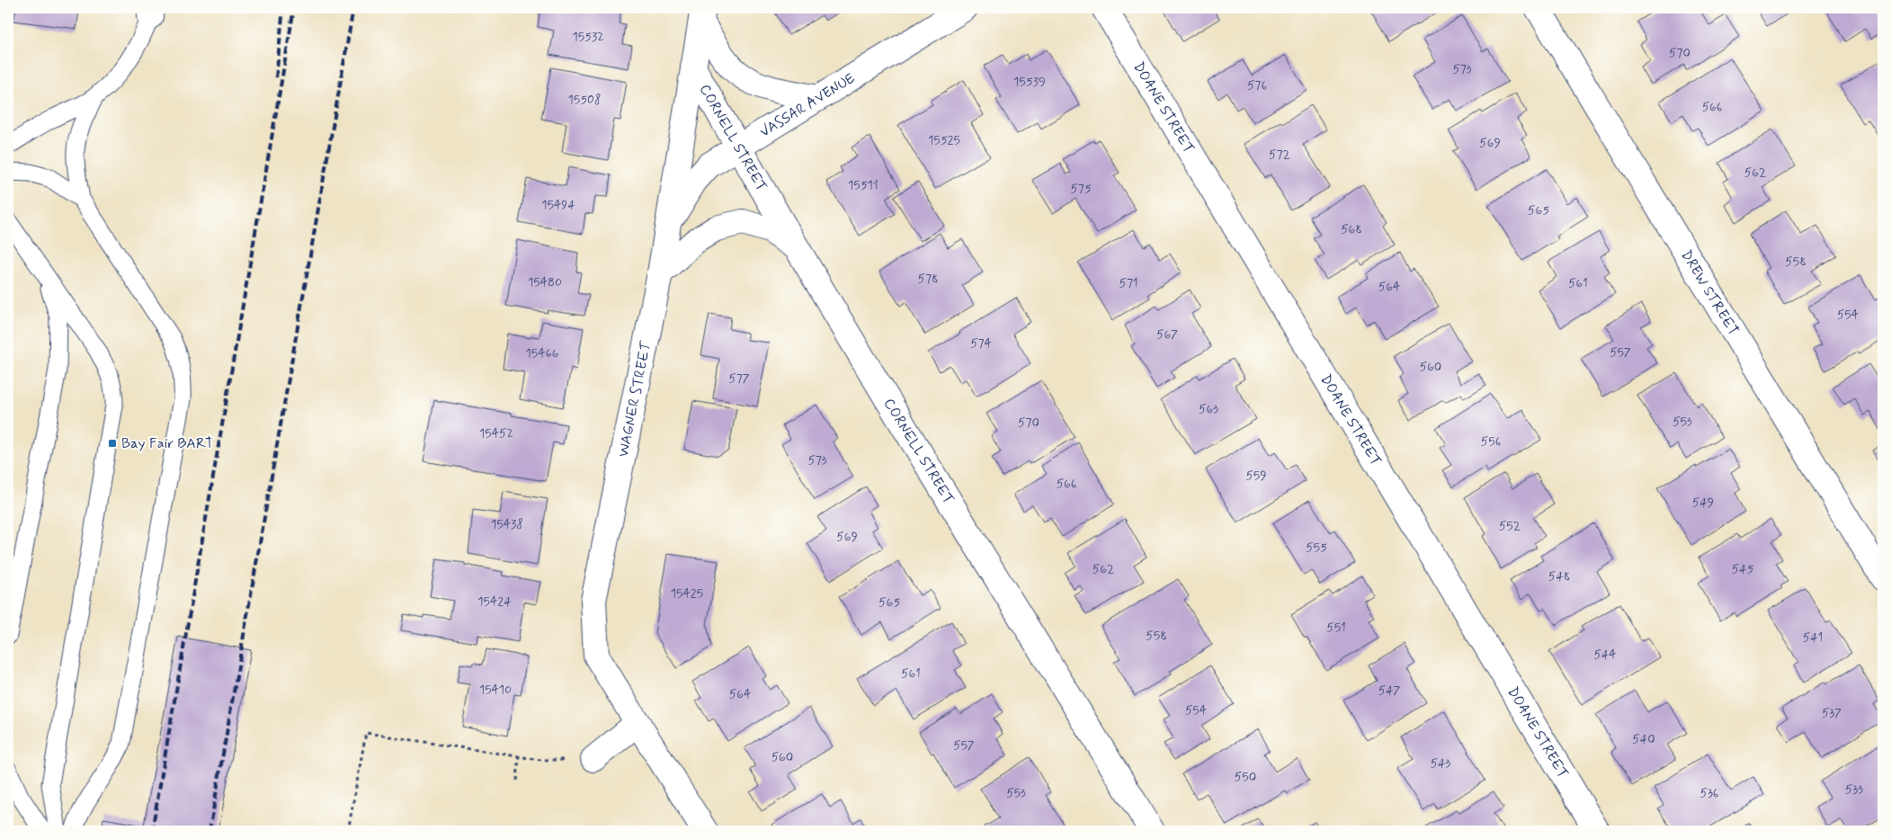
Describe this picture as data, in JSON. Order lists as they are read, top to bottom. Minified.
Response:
{"streets":{"street":["VASSAR AVENUE","DOANE STREET","CORNELL STREET","DREW STREET","WAGNER STREET"]},"crossings":[["VASSAR AVENUE","CORNELL STREET"],["VASSAR AVENUE","WAGNER STREET"],["CORNELL STREET","WAGNER STREET"]],"places":{"transit":["Bay Fair BART"]},"house_numbers":["15532","570","573","15539","576","15508","566","15525","569","572","562","15511","575","15494","565","568","558","578","15480","571","561","564","554","567","574","557","15466","560","577","563","553","570","15452","556","573","559","566","549","15438","552","569","555","562","545","548","15425","15424","565","551","558","541","544","561","15410","547","564","554","537","540","557","560","543","550","533","553","536"]}
